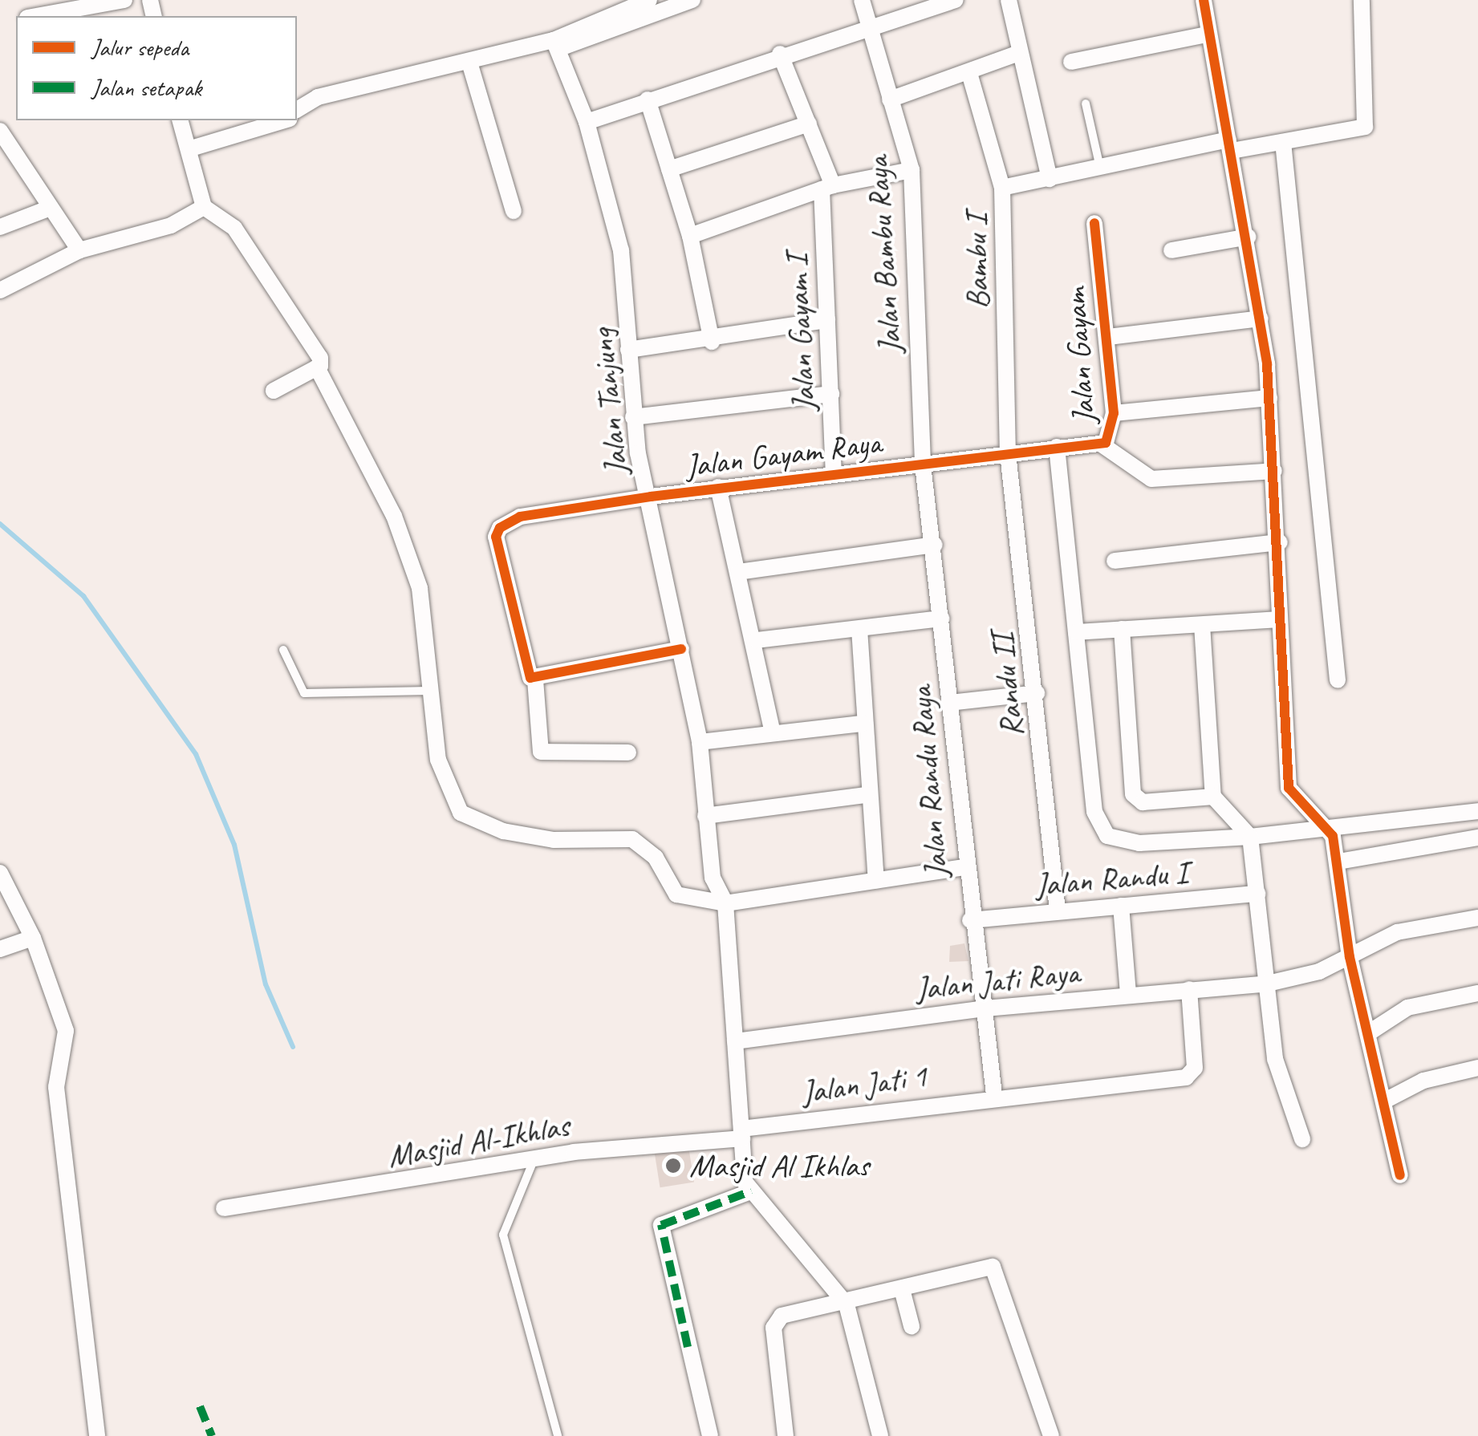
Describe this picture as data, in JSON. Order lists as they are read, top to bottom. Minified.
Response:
{"streets":{"street":["Jalan Bambu Raya","Bambu I","Jalan Gayam I","Jalan Gayam","Jalan Tanjung","Jalan Gayam Raya","Randu II","Jalan Randu Raya","Jalan Randu I","Jalan Jati Raya","Jalan Jati 1","Masjid Al-Ikhlas"]},"crossings":[["Jalan Bambu Raya","Jalan Gayam"],["Jalan Bambu Raya","Jalan Gayam Raya"],["Jalan Bambu Raya","Jalan Randu Raya"],["Bambu I","Jalan Gayam"],["Bambu I","Randu II"],["Jalan Gayam I","Jalan Gayam Raya"],["Jalan Gayam","Jalan Gayam Raya"],["Jalan Gayam","Randu II"],["Jalan Gayam","Jalan Randu Raya"],["Jalan Tanjung","Jalan Gayam Raya"],["Jalan Tanjung","Jalan Jati Raya"],["Jalan Tanjung","Jalan Jati 1"],["Jalan Tanjung","Masjid Al-Ikhlas"],["Jalan Gayam Raya","Jalan Randu Raya"],["Randu II","Jalan Randu I"],["Jalan Randu Raya","Jalan Randu I"],["Jalan Randu Raya","Jalan Jati Raya"],["Jalan Randu Raya","Jalan Jati 1"],["Jalan Jati Raya","Jalan Jati 1"],["Jalan Jati 1","Masjid Al-Ikhlas"]],"places":["Masjid Al Ikhlas"],"legend":["Jalur sepeda","Jalan setapak"]}
